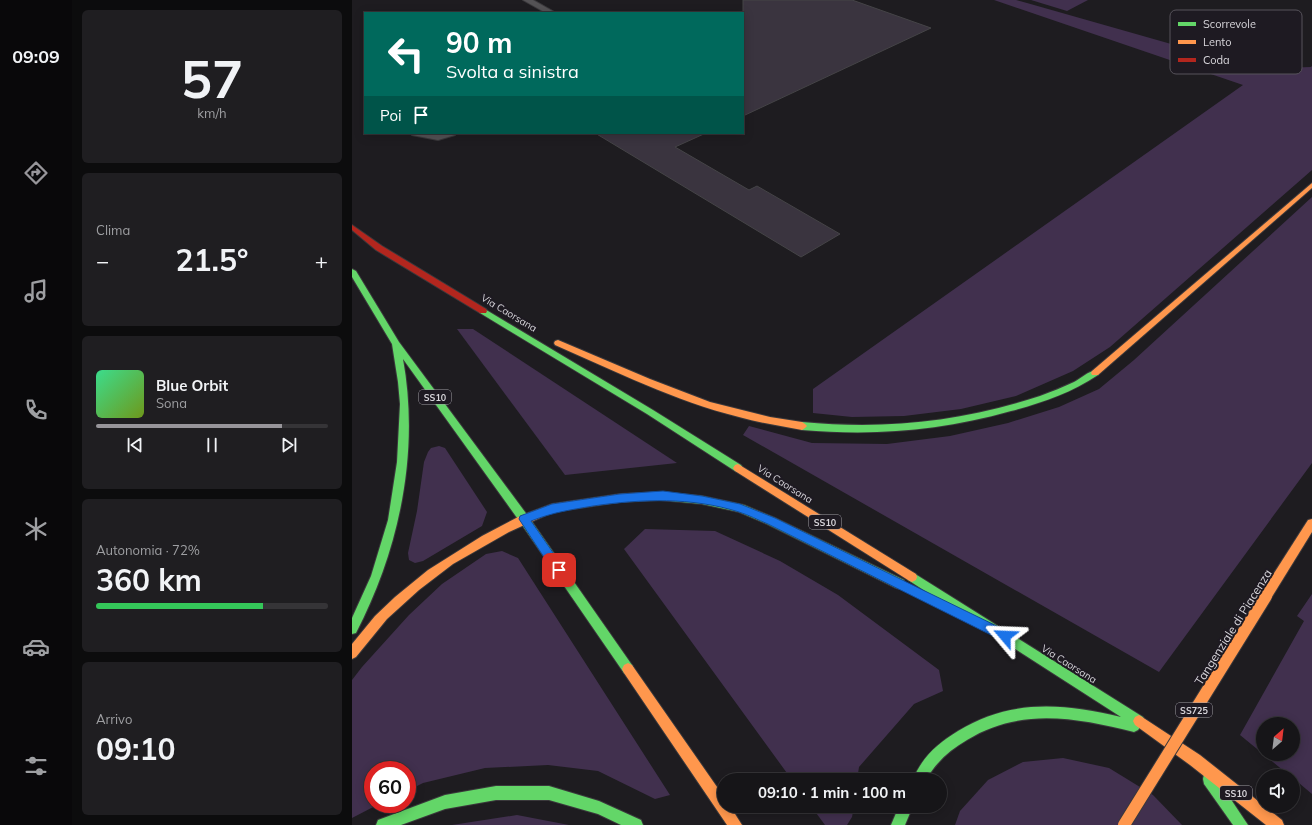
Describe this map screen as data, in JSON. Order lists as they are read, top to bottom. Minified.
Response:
{"streets":{"main road":["Via Caorsana","SS10","Tangenziale di Piacenza","SS725"]},"legend":["Scorrevole","Lento","Coda"],"north":"top right","page":{"tabs":"09:09","tile":[["57","km/h"],"Clima",["Autonomia · 72%","360 km"],["Arrivo","09:10"]],"turn":["90 m","Svolta a sinistra"],"then":"Poi","heat":["−","21.5°","+"],"song":["Blue Orbit","Sona"],"limit":"60","trip":"09:10 · 1 min · 100 m"}}
